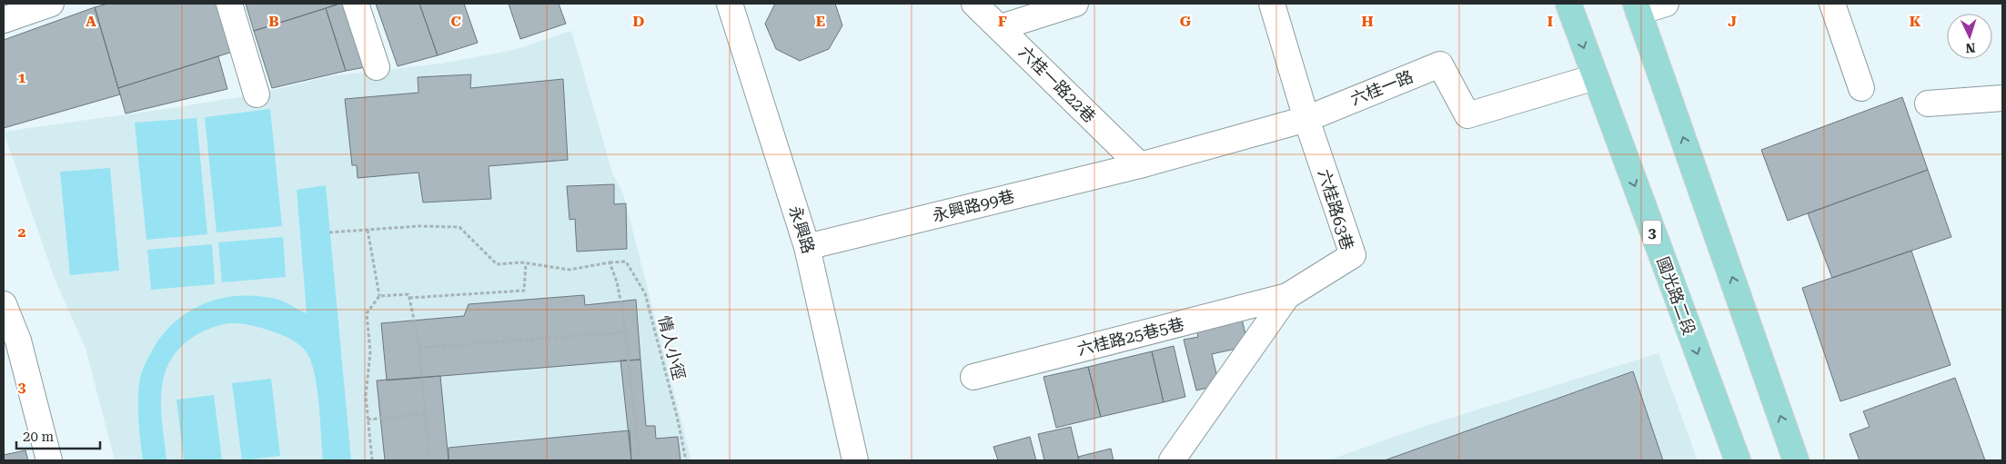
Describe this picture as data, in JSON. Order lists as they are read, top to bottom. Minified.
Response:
{"streets":{"main road":["3","國光路二段"],"street":["六桂一路22巷","六桂一路","永興路99巷","六桂路63巷","永興路","六桂路25巷5巷"],"path":["情人小徑"]},"crossings":[["六桂一路22巷","六桂一路"],["六桂一路22巷","永興路99巷"],["六桂一路","永興路99巷"],["六桂一路","六桂路63巷"],["六桂一路","國光路二段"],["永興路99巷","永興路"],["六桂路63巷","六桂路25巷5巷"]],"scale_bar":"20 m","north":"bottom","grid":{"columns":["A","B","C","D","E","F","G","H","I","J","K"],"rows":["1","2","3"]}}
